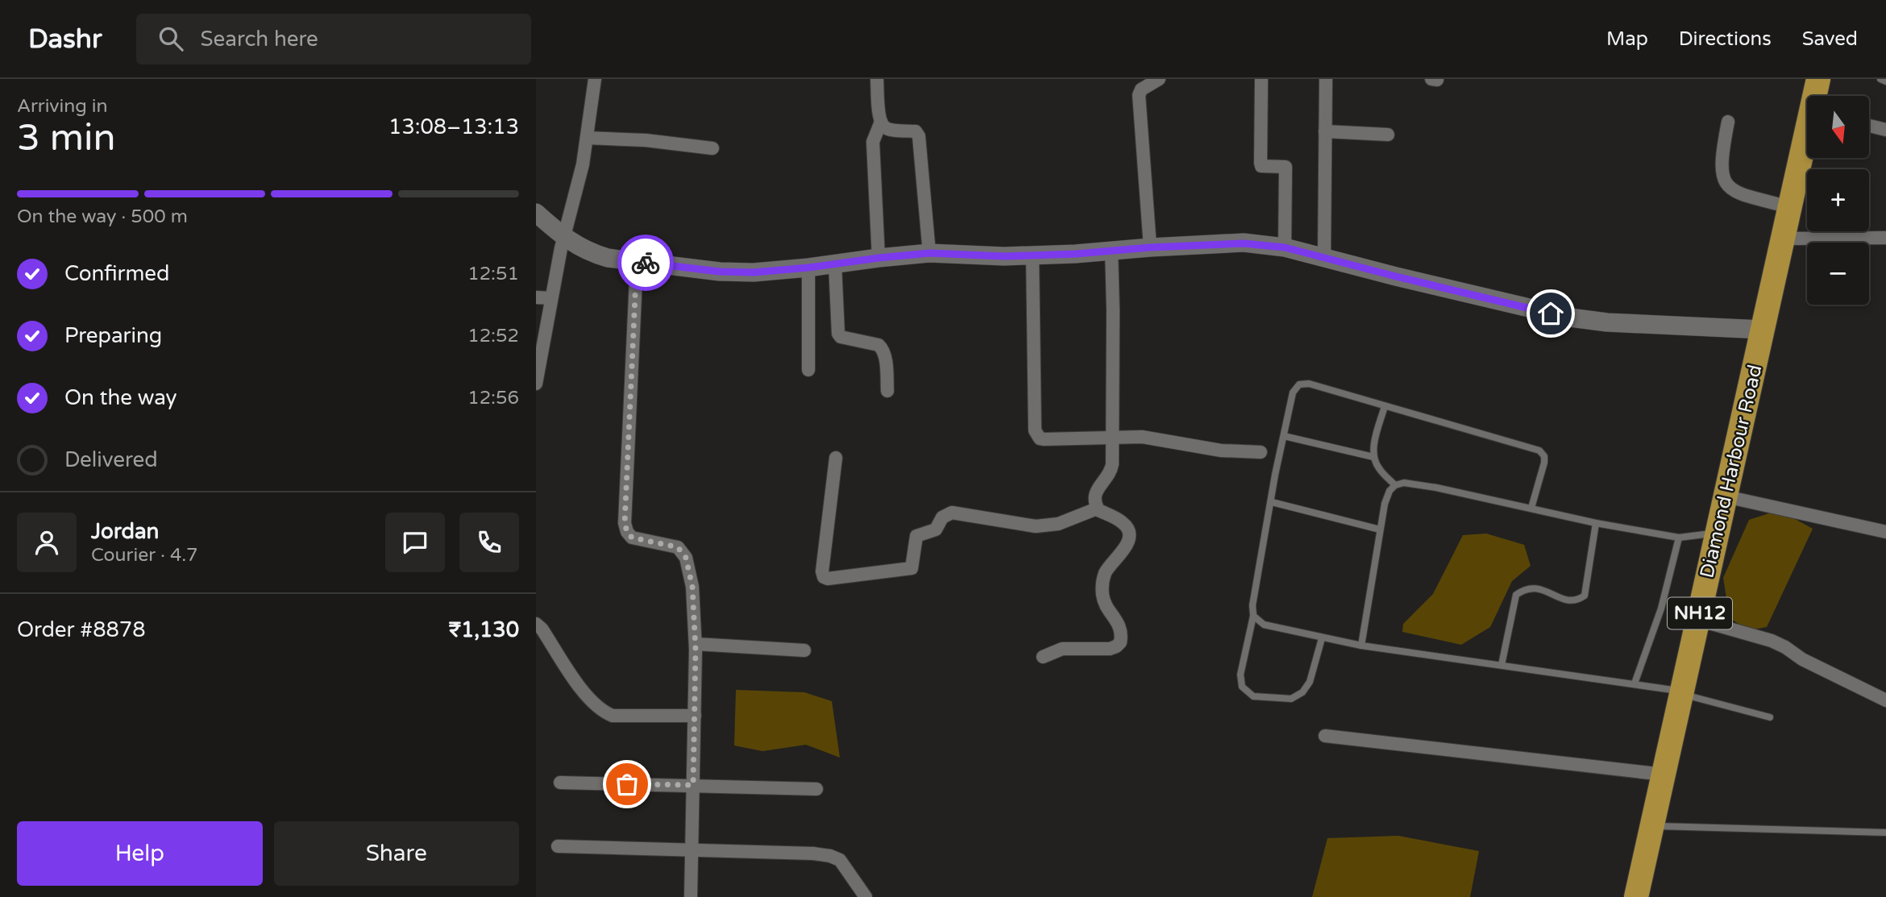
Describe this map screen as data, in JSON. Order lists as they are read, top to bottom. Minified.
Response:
{"streets":{"highway":["Diamond Harbour Road","NH12"]},"north":"bottom","page":{"header":"Dashr","search":"Search here","nav":["Map","Directions","Saved"],"heading":["3 min","Arriving in","13:08–13:13"],"panel":["Jordan","Courier · 4.7","Order #8878","₹1,130"],"map_buttons":["+","−"],"bar":"On the way · 500 m","list":[["Confirmed","12:51"],["Preparing","12:52"],["On the way","12:56"],"Delivered"],"buttons":["Help","Share"]}}
